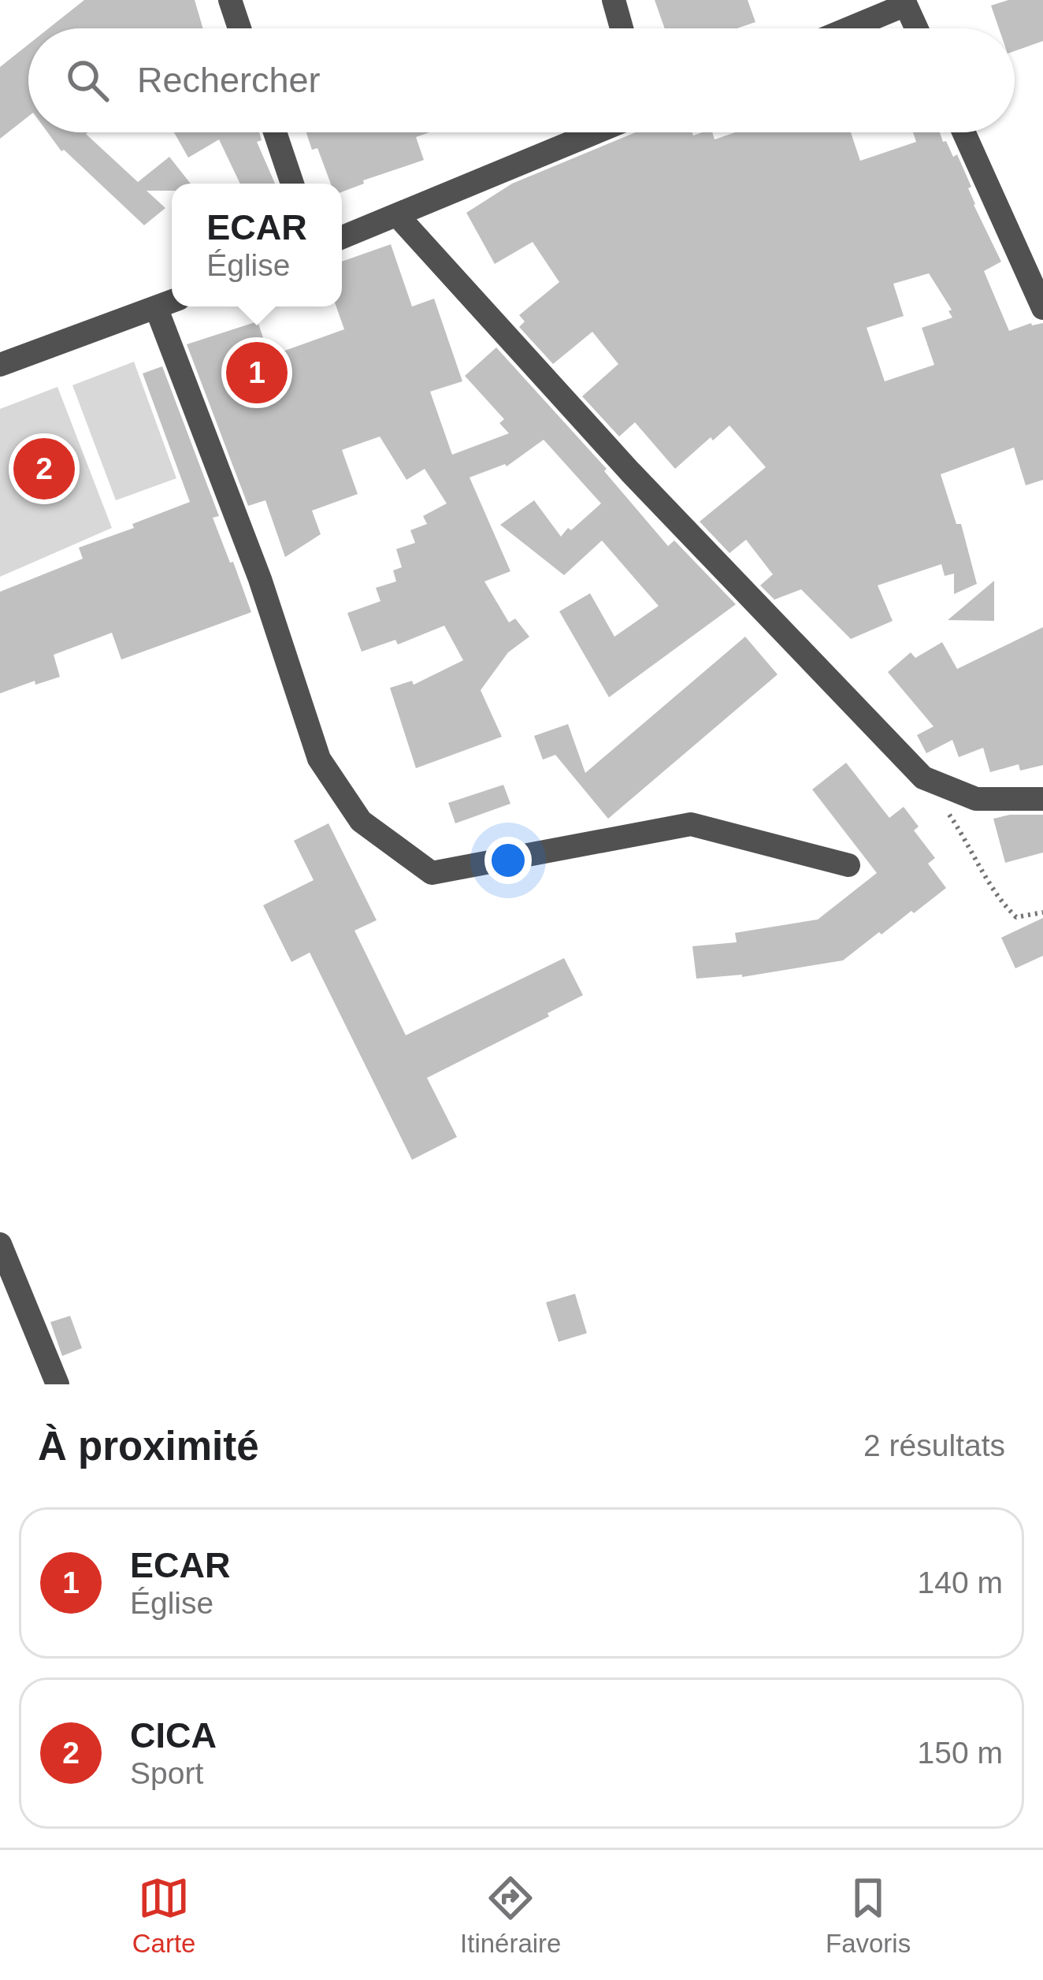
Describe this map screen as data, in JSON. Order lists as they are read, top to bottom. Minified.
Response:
{"page":{"search":"Rechercher","popup":["ECAR","Église"],"pins":["1","2"],"heading":["À proximité","2 résultats"],"list":[{"mark":"1","name":"ECAR","note":"Église","value":"140 m"},{"mark":"2","name":"CICA","note":"Sport","value":"150 m"}],"nav":["Carte","Itinéraire","Favoris"]}}
